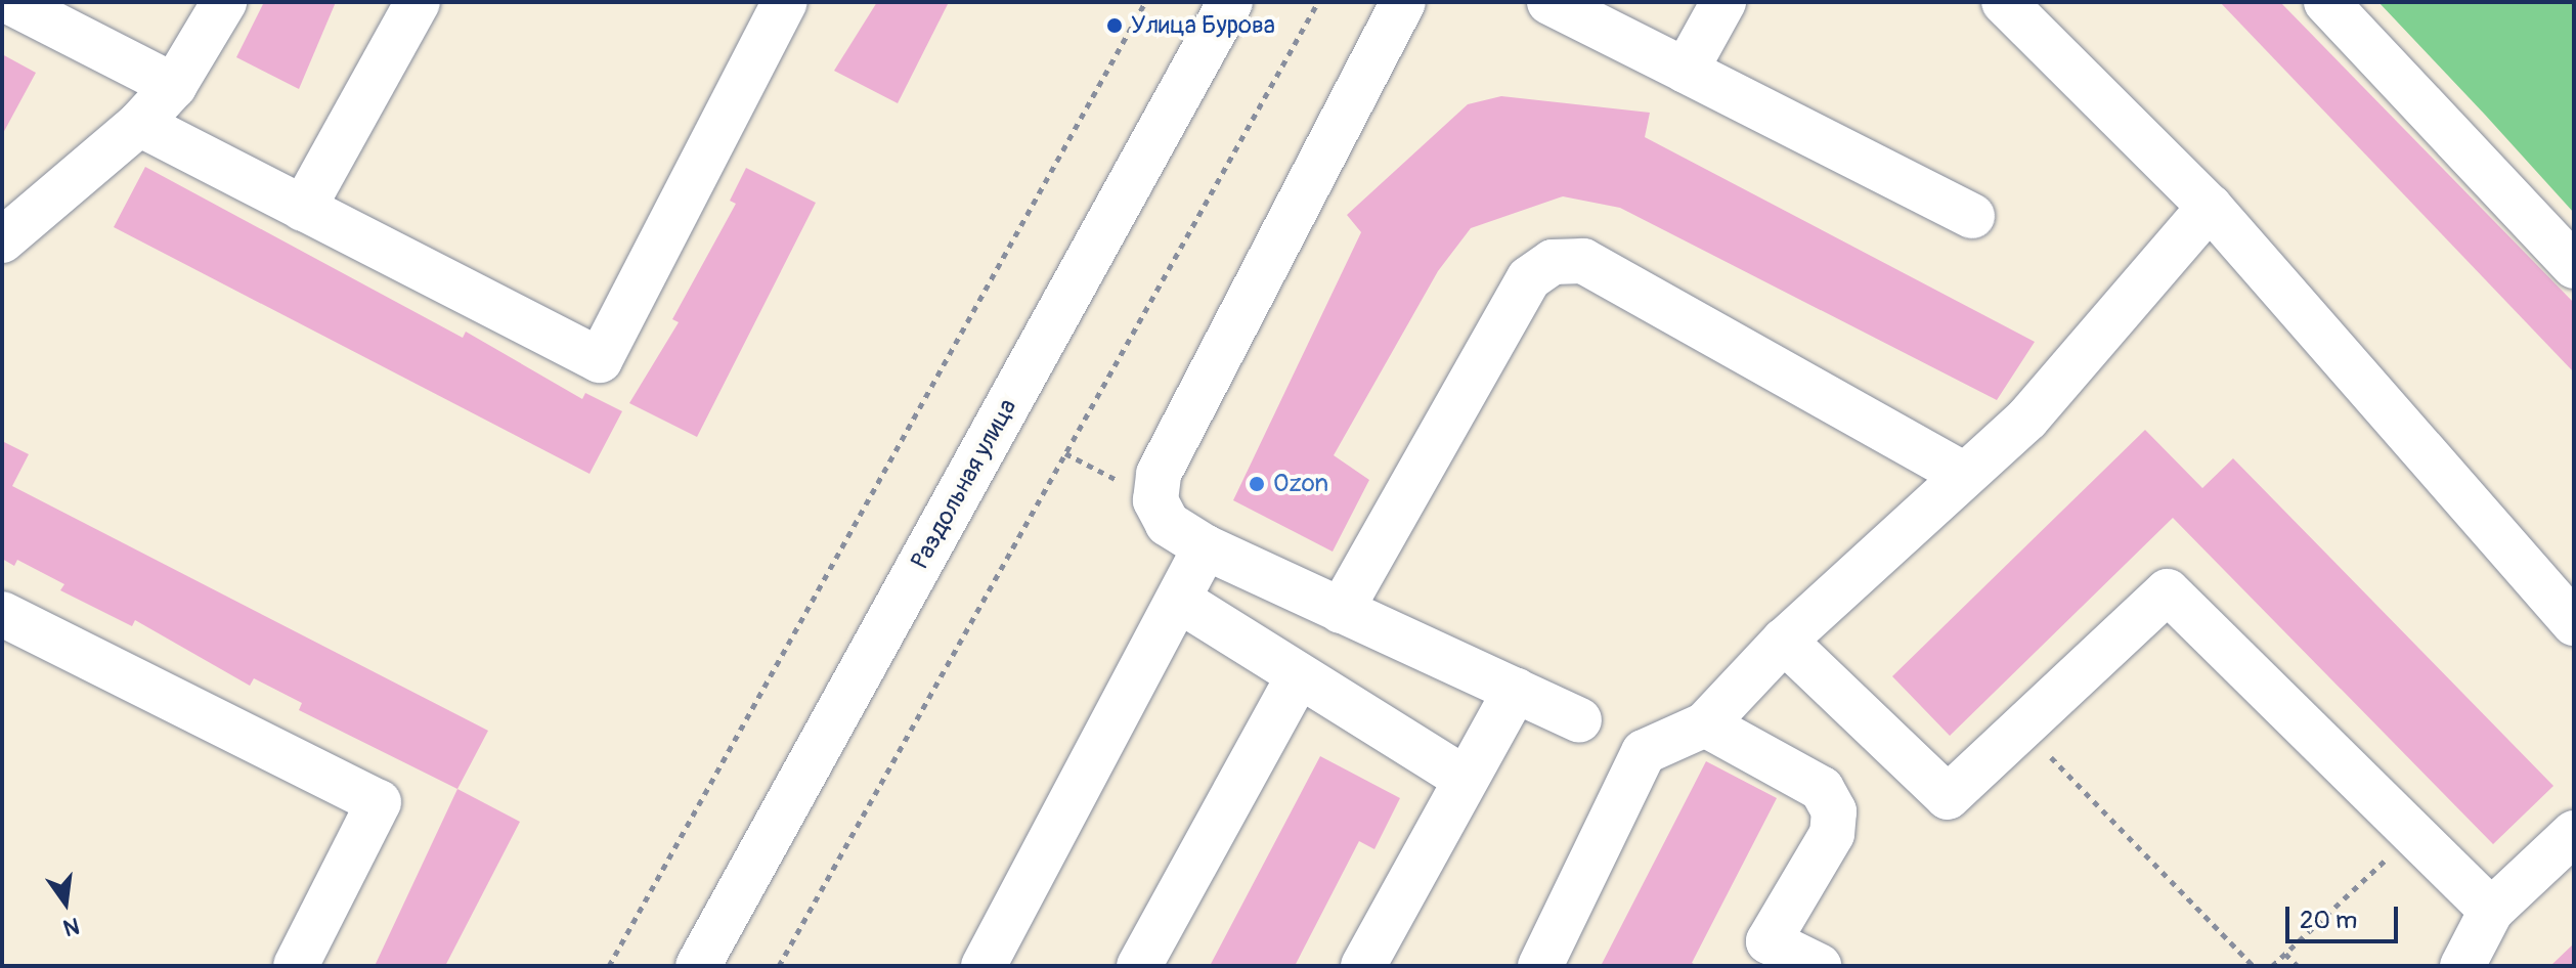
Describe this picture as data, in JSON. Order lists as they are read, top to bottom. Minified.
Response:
{"streets":{"main road":["Раздольная улица"]},"places":["Улица Бурова","Ozon"],"scale_bar":"20 m","north":"bottom"}
